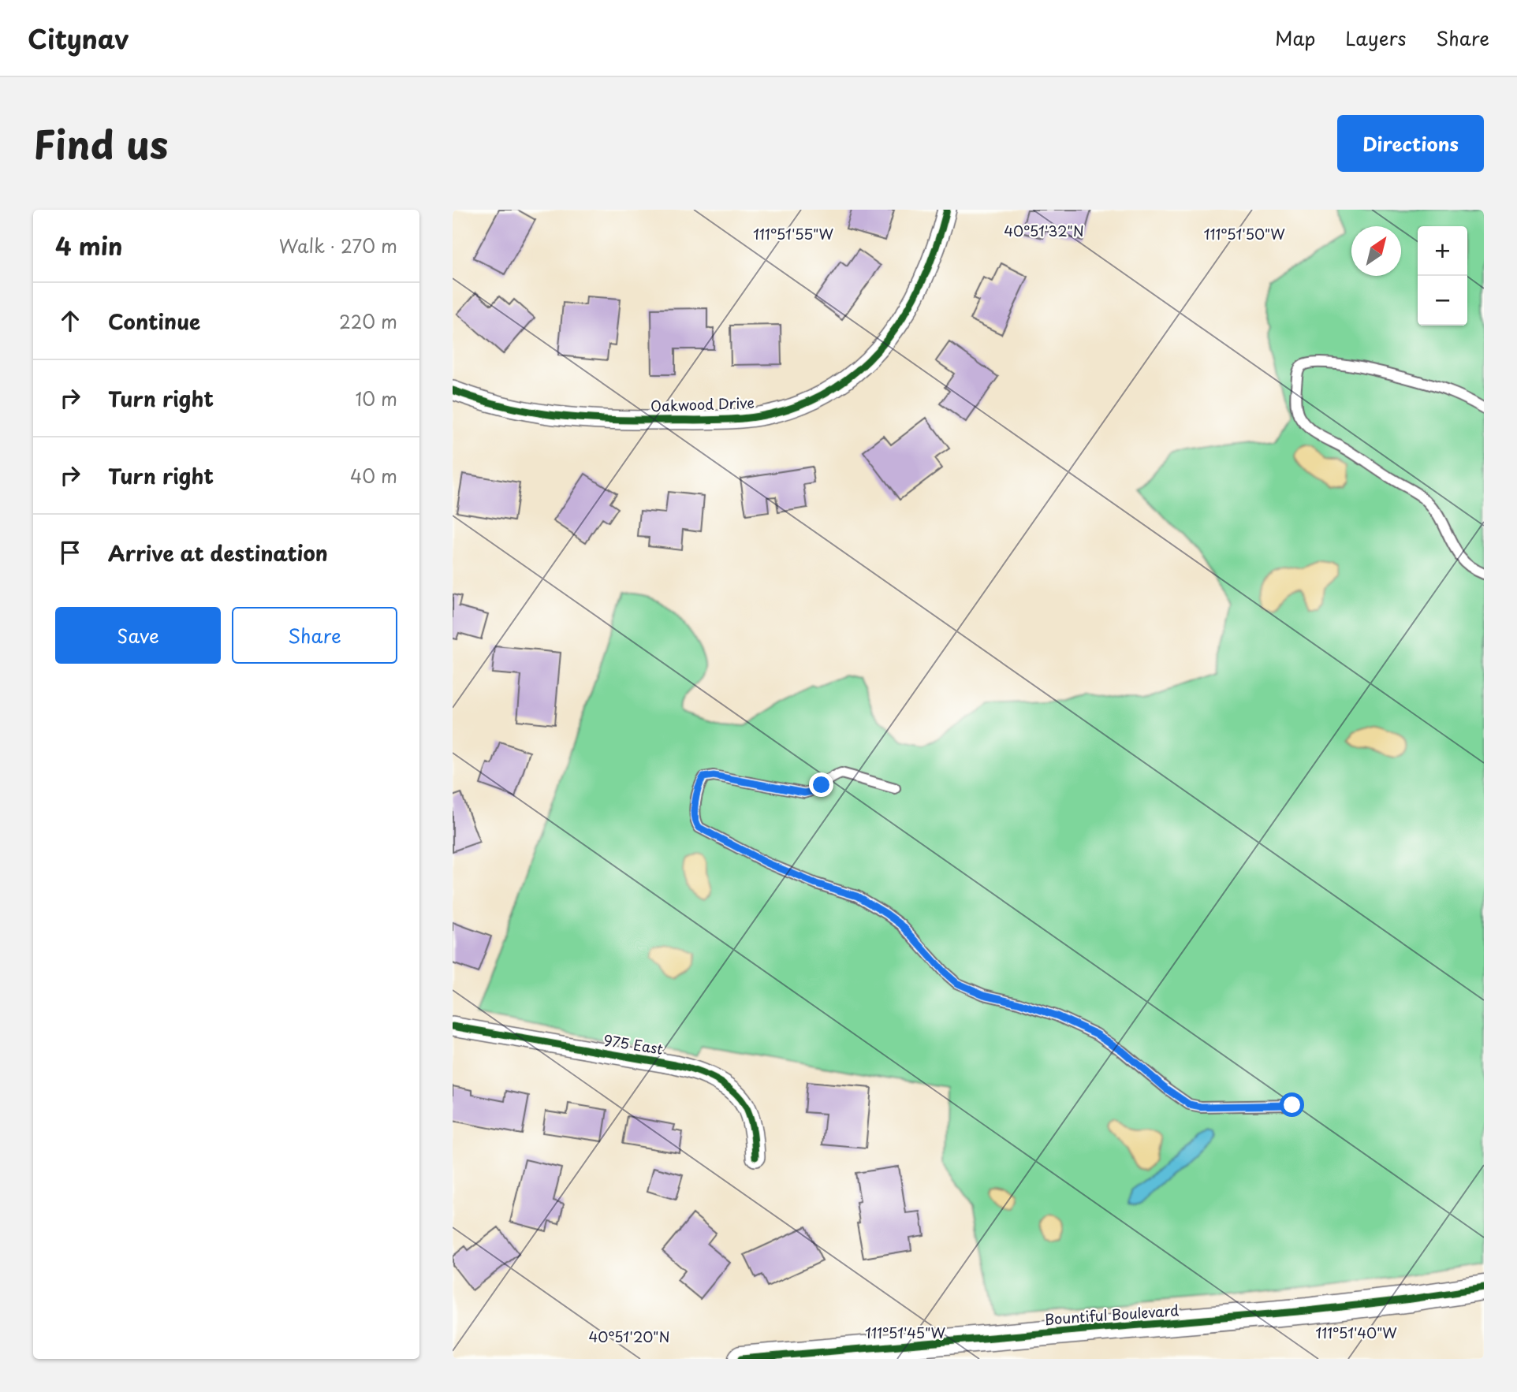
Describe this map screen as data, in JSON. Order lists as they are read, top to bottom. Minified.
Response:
{"streets":{"main road":["Bountiful Boulevard"],"street":["Oakwood Drive","975 East"]},"north":"top right","page":{"header":"Citynav","nav":["Map","Layers","Share"],"title":"Find us","buttons":["Directions",["Save","Share"]],"heading":["4 min","Walk · 270 m"],"map_buttons":["+","−"],"list":[["Continue","220 m"],["Turn right","10 m"],["Turn right","40 m"],"Arrive at destination"]},"coordinates":["40°51'32\"N","111°51'55\"W","111°51'50\"W","111°51'45\"W","111°51'40\"W","40°51'20\"N"]}
